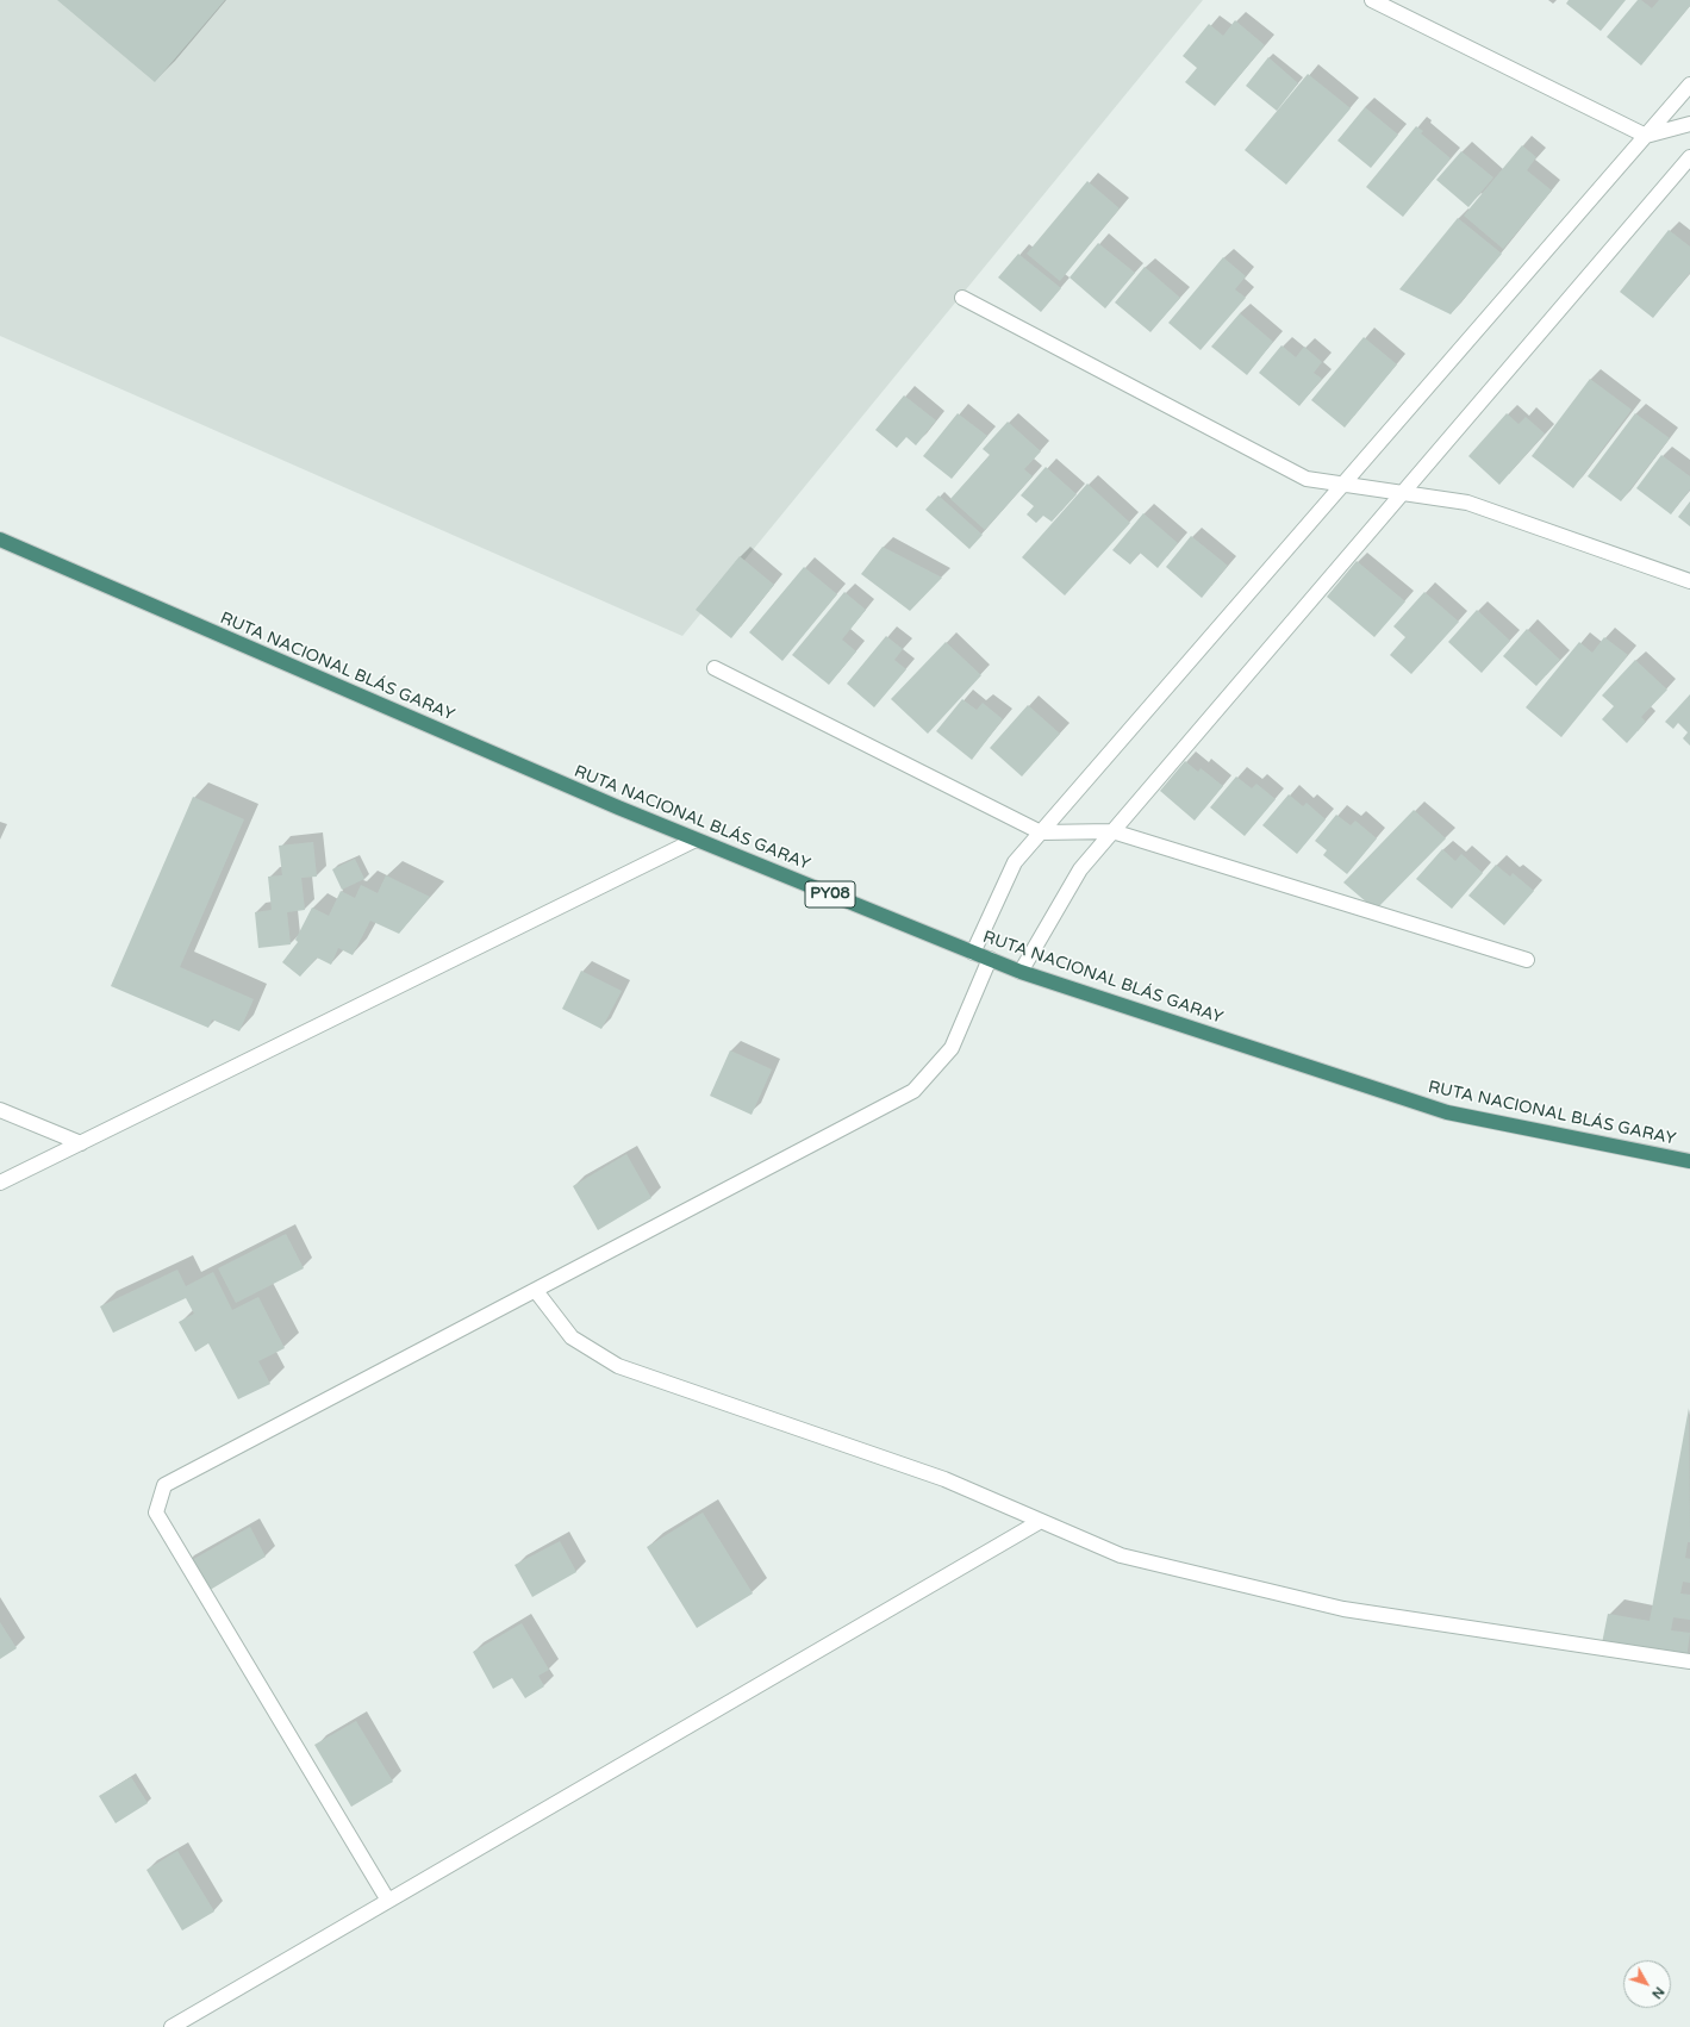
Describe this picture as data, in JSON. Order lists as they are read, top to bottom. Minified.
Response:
{"streets":{"highway":["RUTA NACIONAL BLÁS GARAY","PY08"]},"north":"bottom right"}
